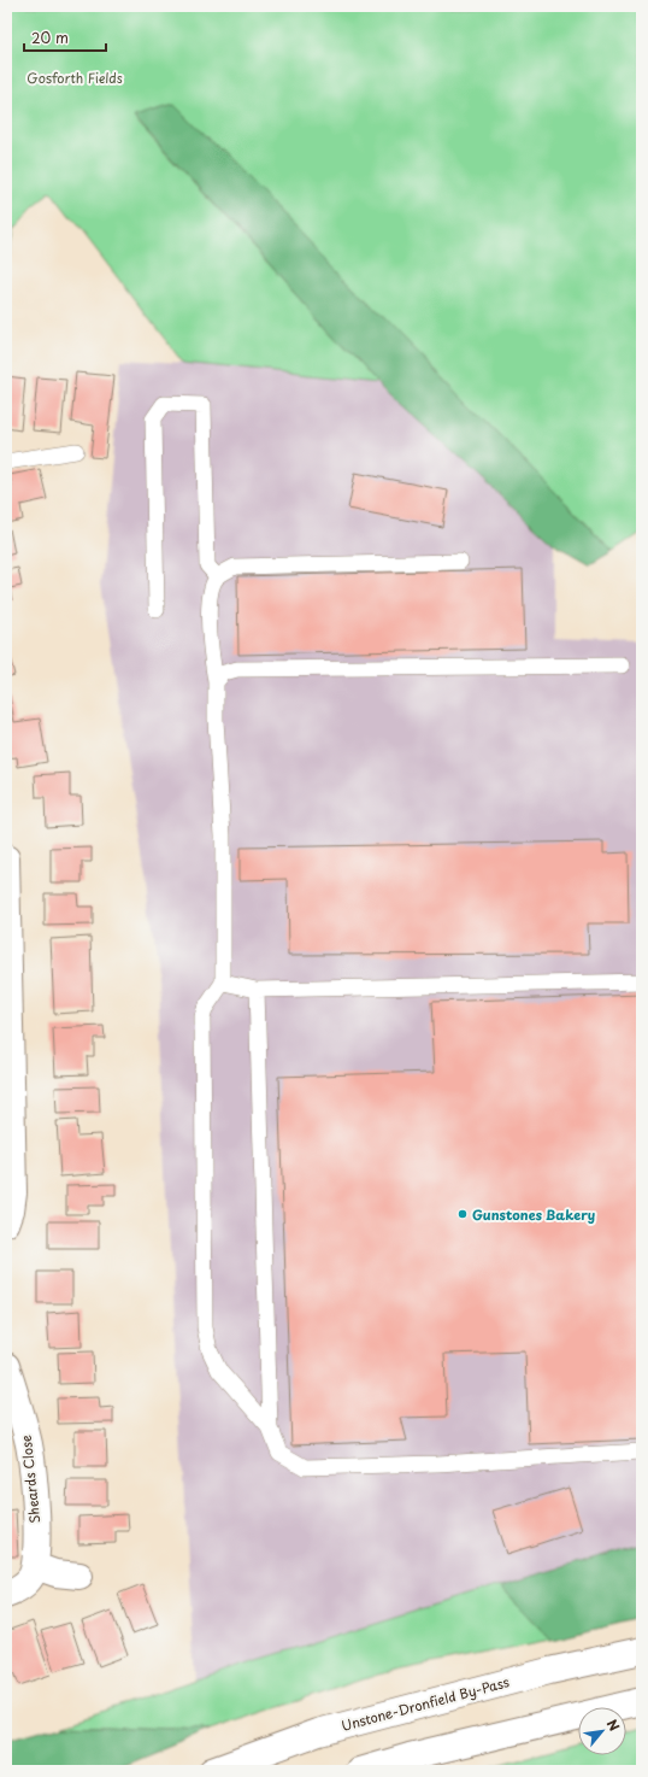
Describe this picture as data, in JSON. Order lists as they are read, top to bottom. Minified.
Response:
{"streets":{"main road":["Sheards Close","Unstone-Dronfield By-Pass"]},"parks":["Gosforth Fields"],"places":["Gunstones Bakery"],"scale_bar":"20 m","north":"top right"}
